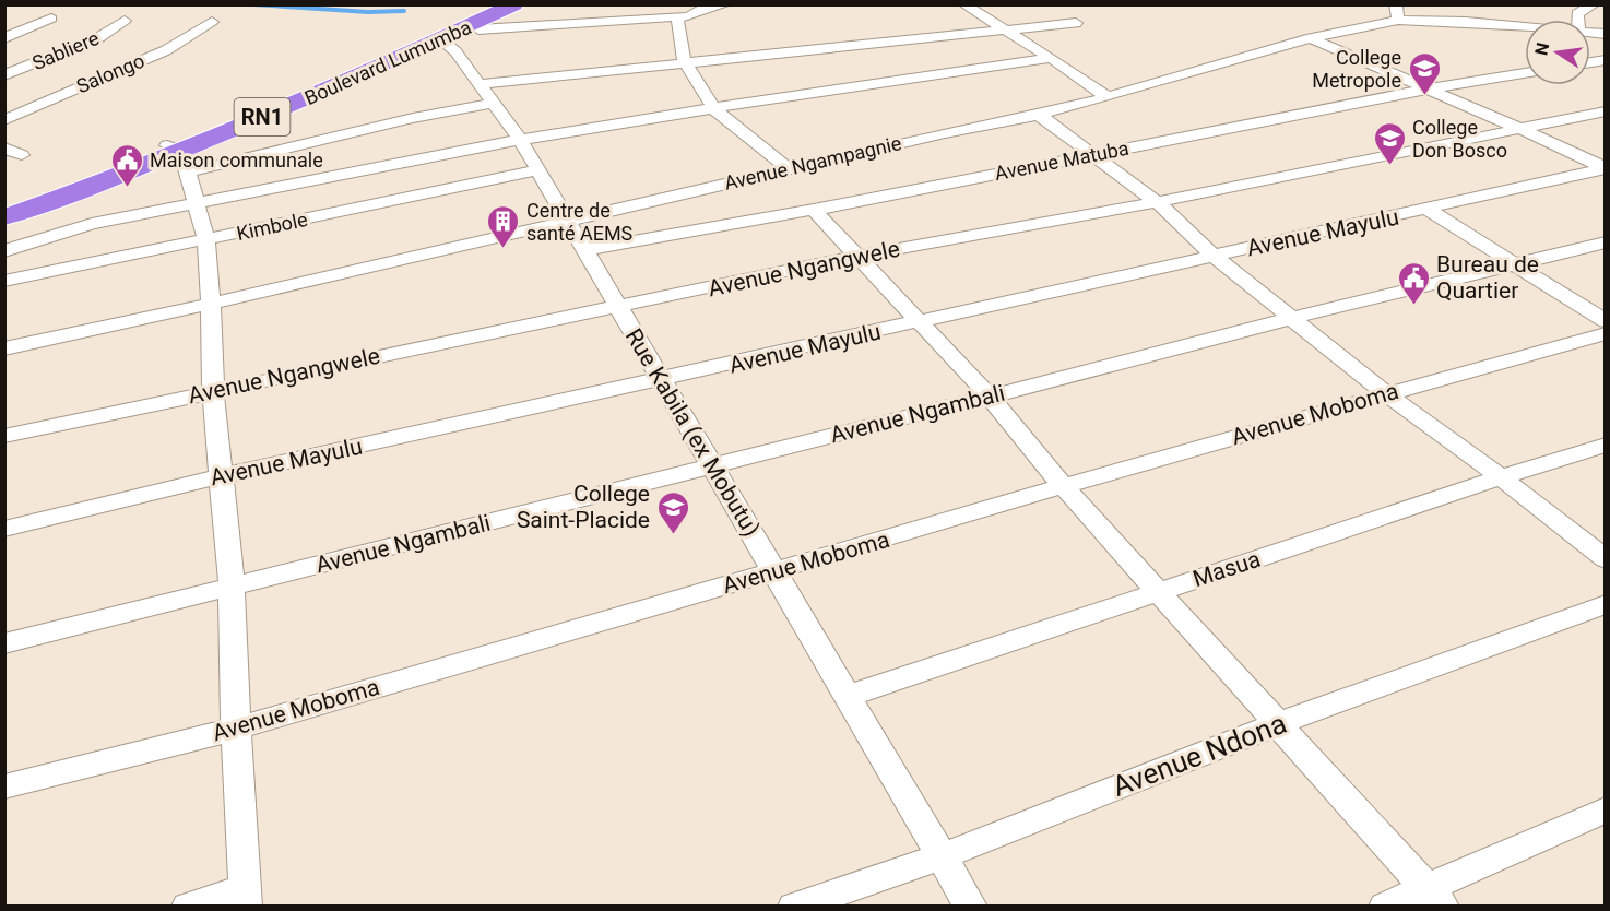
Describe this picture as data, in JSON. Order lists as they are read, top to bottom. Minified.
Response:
{"streets":{"highway":["Boulevard Lumumba","RN1"],"street":["Sabliere","Salongo","Avenue Matuba","Avenue Ngampagnie","Kimbole","Avenue Mayulu","Avenue Ngangwele","Avenue Ngambali","Avenue Moboma","Rue Kabila (ex Mobutu)","Masua","Avenue Ndona"]},"crossings":[["Boulevard Lumumba","Rue Kabila (ex Mobutu)"],["Avenue Matuba","Rue Kabila (ex Mobutu)"],["Avenue Ngampagnie","Rue Kabila (ex Mobutu)"],["Kimbole","Rue Kabila (ex Mobutu)"],["Avenue Mayulu","Rue Kabila (ex Mobutu)"],["Avenue Ngangwele","Rue Kabila (ex Mobutu)"],["Avenue Ngambali","Rue Kabila (ex Mobutu)"],["Avenue Moboma","Rue Kabila (ex Mobutu)"],["Rue Kabila (ex Mobutu)","Masua"],["Rue Kabila (ex Mobutu)","Avenue Ndona"]],"places":{"school or university":["College Metropole","College Don Bosco","College Saint-Placide"],"public building":["Maison communale","Bureau de Quartier"],"building":["Centre de santé AEMS"]},"north":"left"}
